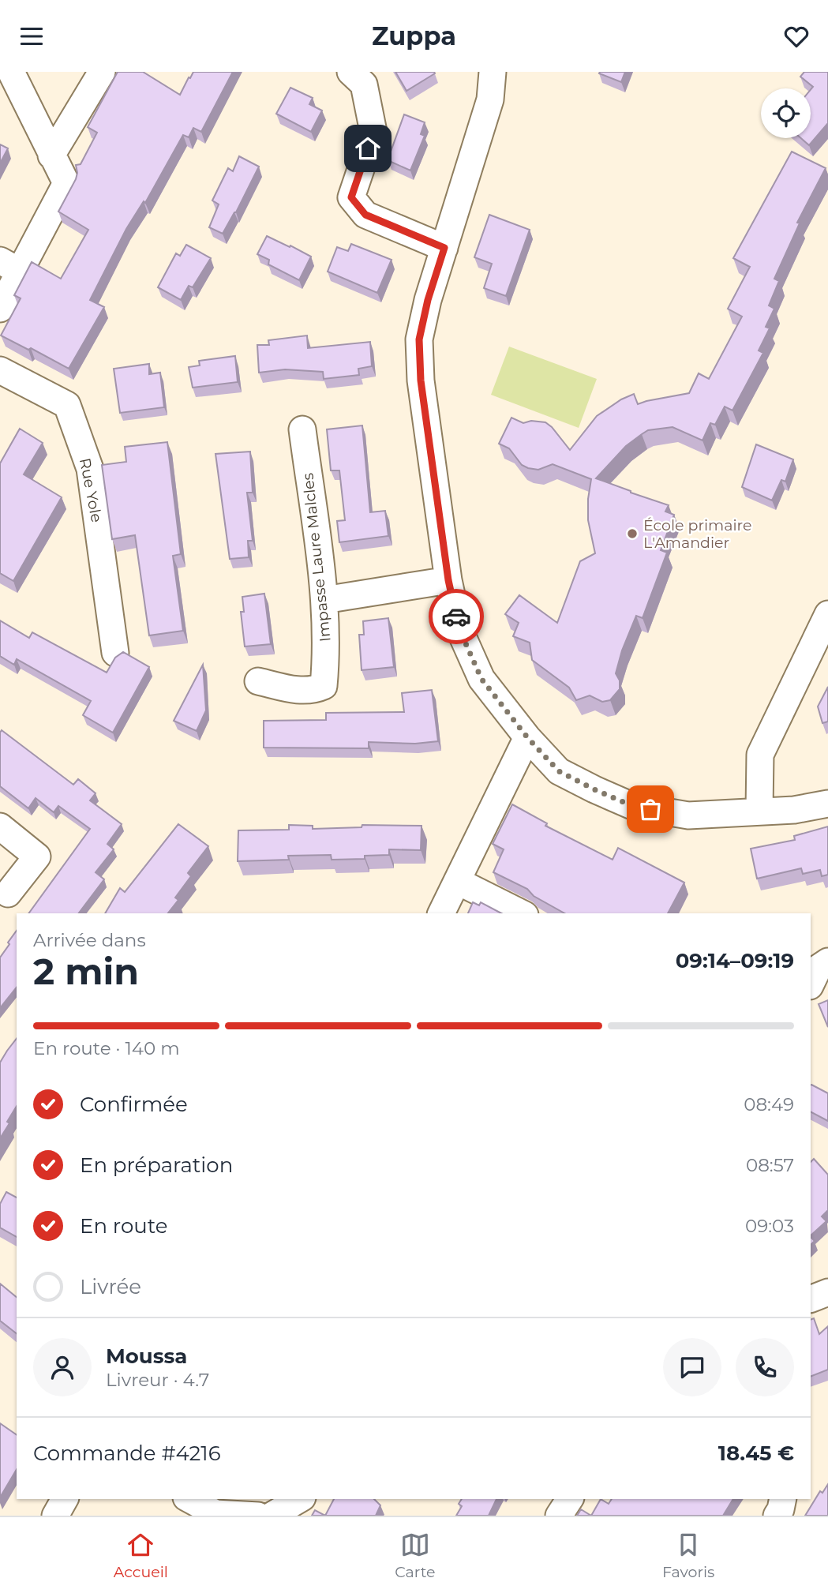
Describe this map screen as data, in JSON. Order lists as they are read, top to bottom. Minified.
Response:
{"streets":{"street":["Rue Yole","Impasse Laure Malcles"]},"places":["École primaire L'Amandier"],"page":{"header":"Zuppa","heading":["2 min","Arrivée dans","09:14–09:19"],"panel":["Moussa","Livreur · 4.7","Commande #4216","18.45 €"],"bar":"En route · 140 m","list":[["Confirmée","08:49"],["En préparation","08:57"],["En route","09:03"],"Livrée"],"tabs":["Accueil","Carte","Favoris"]}}
